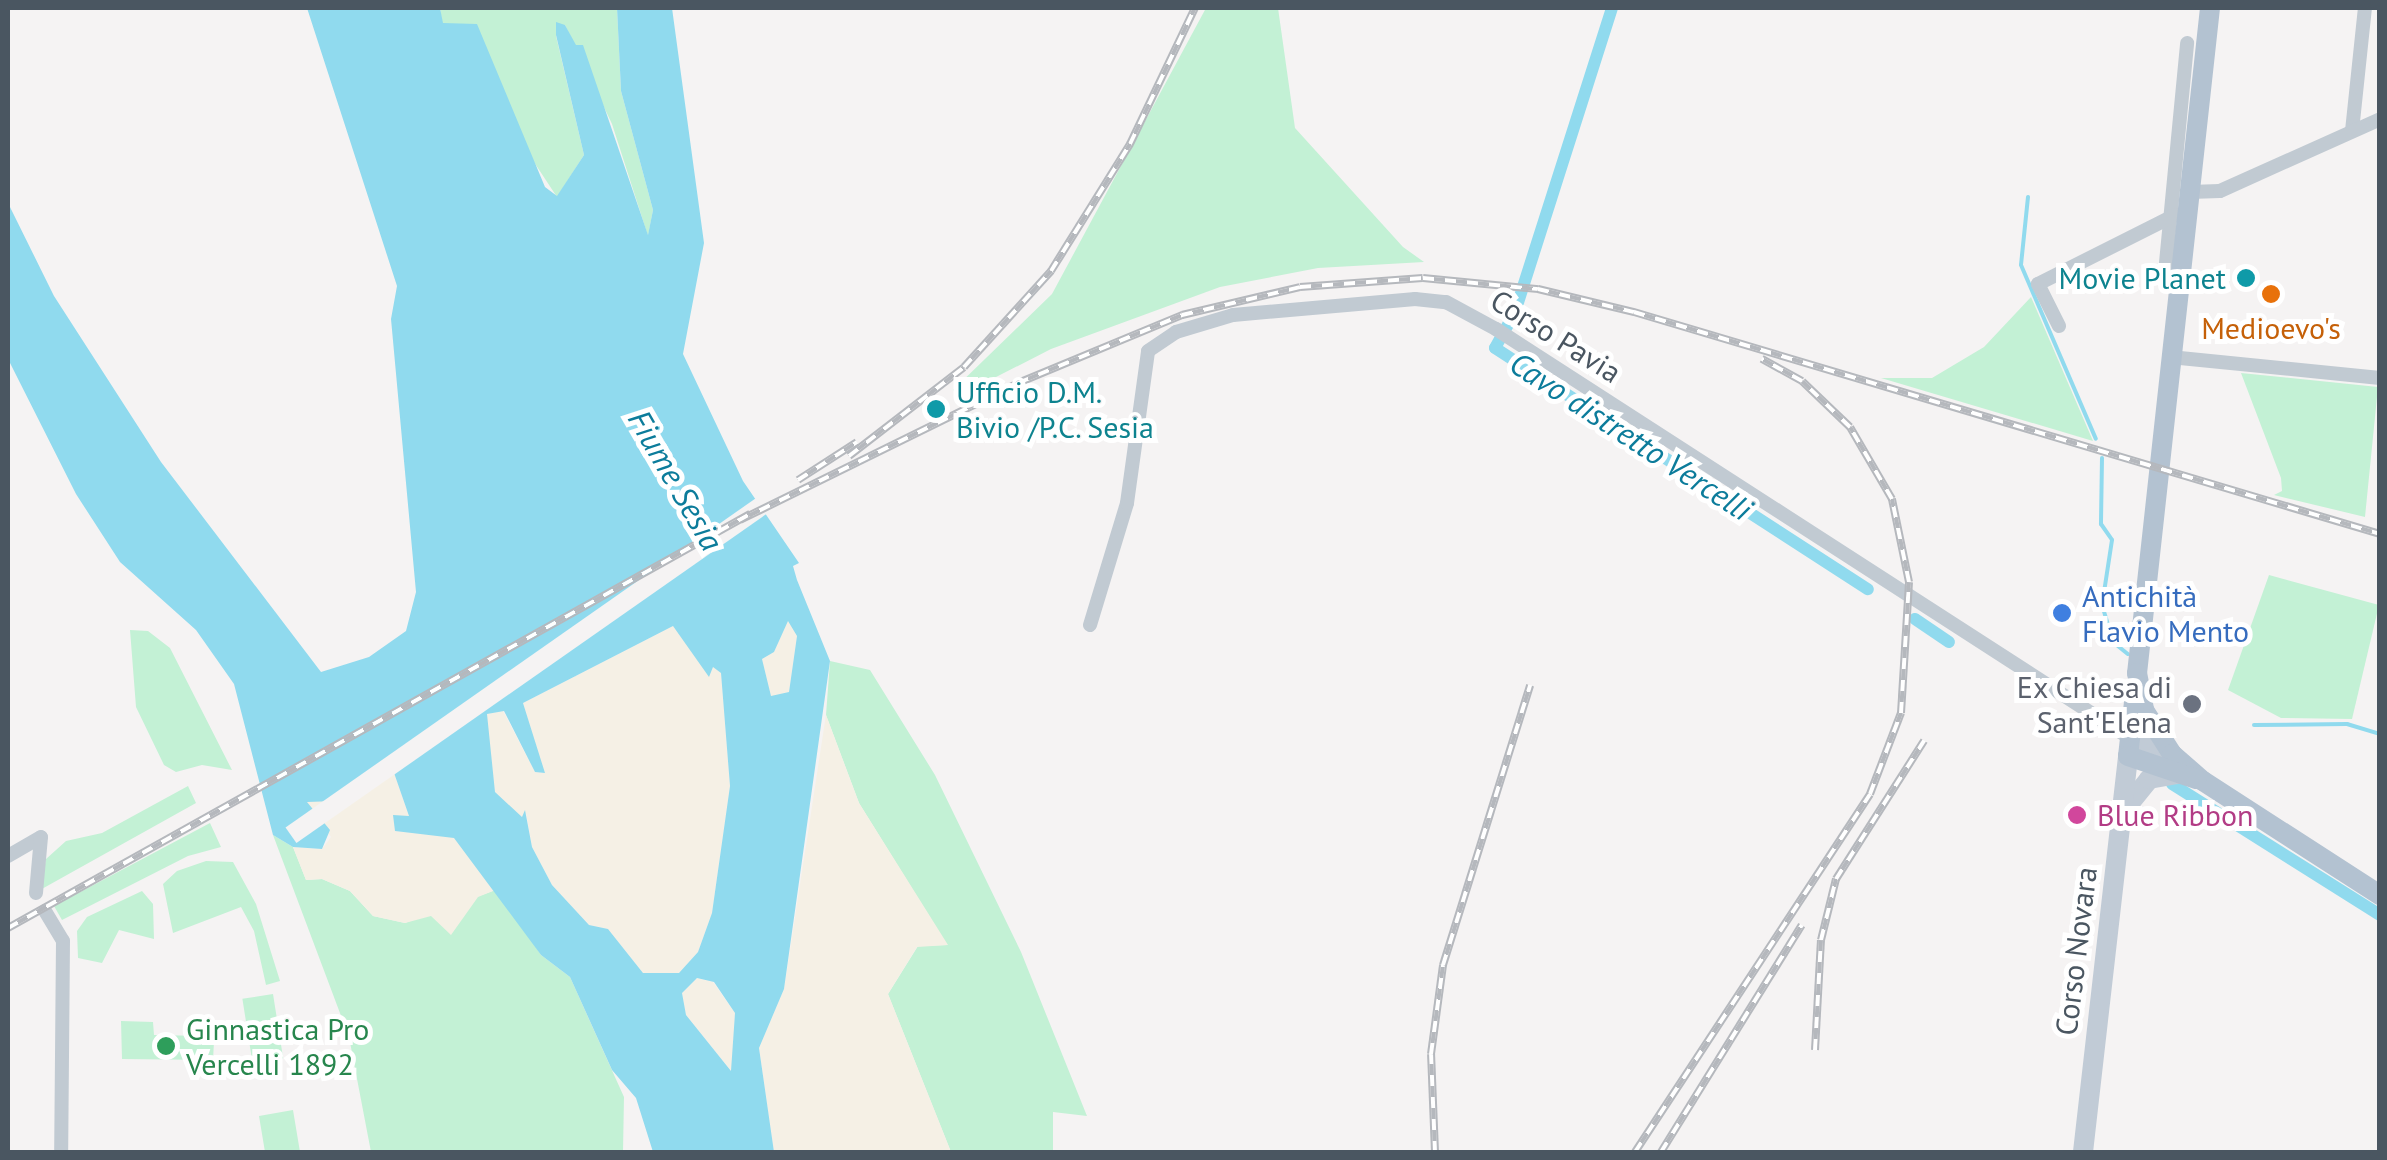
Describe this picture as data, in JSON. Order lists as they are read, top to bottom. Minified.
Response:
{"streets":{"main road":["Corso Novara"],"street":["Corso Pavia"]},"crossings":[["Corso Pavia","Corso Novara"]],"water":["Cavo distretto Vercelli","Fiume Sesia"],"places":["Movie Planet","Medioevo's","Ufficio D.M. Bivio /P.C. Sesia","Antichità Flavio Mento","Ex Chiesa di Sant'Elena","Blue Ribbon","Ginnastica Pro Vercelli 1892"]}
